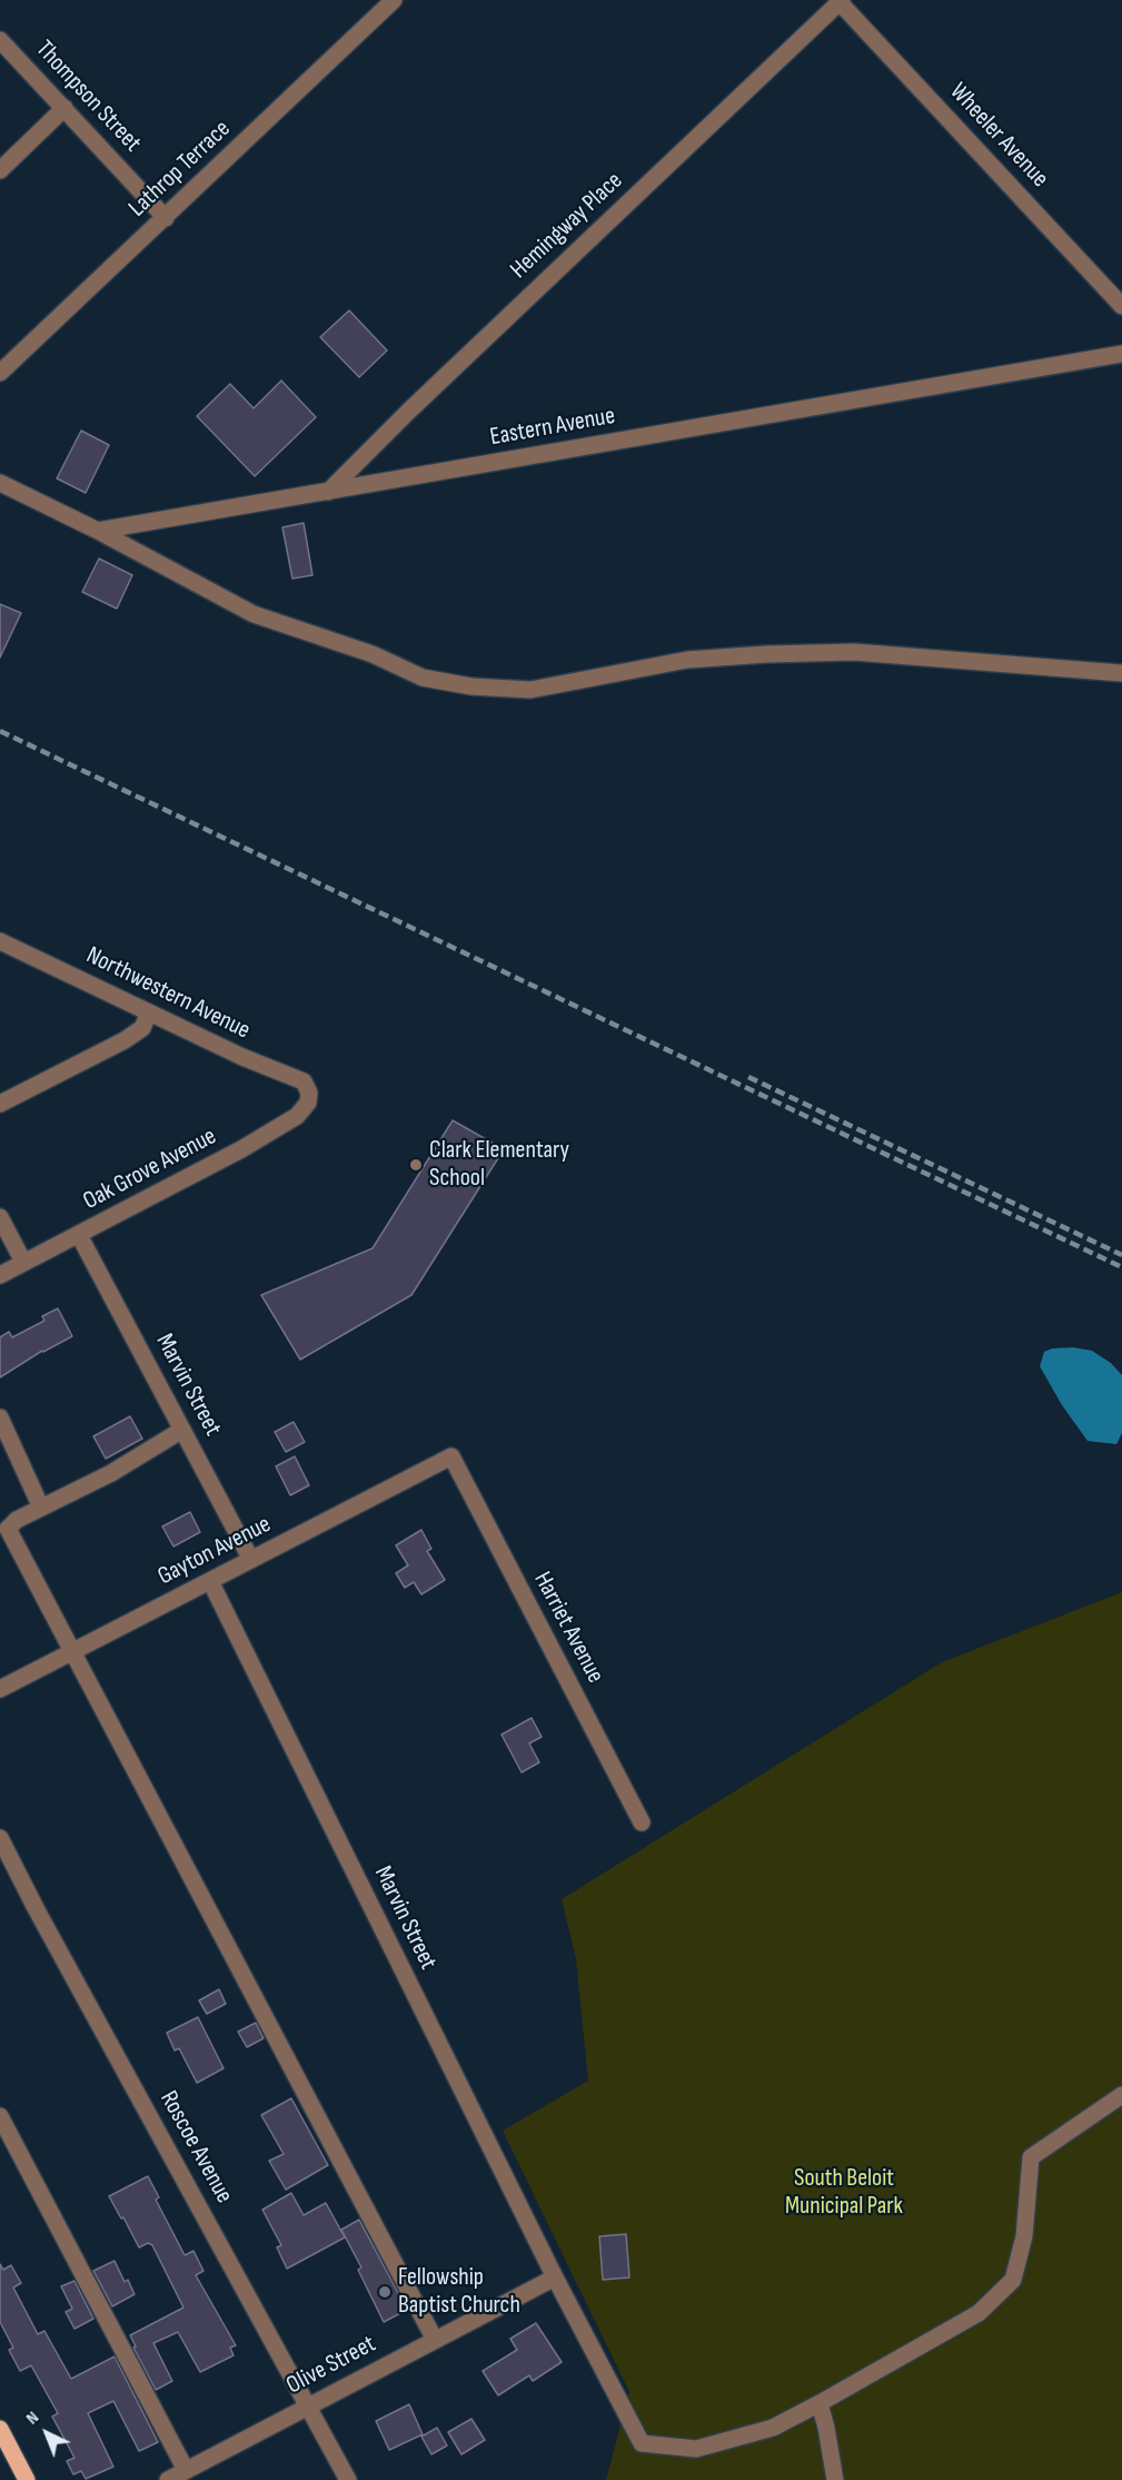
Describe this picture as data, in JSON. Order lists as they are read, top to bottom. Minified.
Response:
{"streets":{"street":["Thompson Street","Wheeler Avenue","Lathrop Terrace","Hemingway Place","Eastern Avenue","Northwestern Avenue","Oak Grove Avenue","Marvin Street","Gayton Avenue","Harriet Avenue","Roscoe Avenue","Olive Street"]},"crossings":[["Thompson Street","Lathrop Terrace"],["Wheeler Avenue","Hemingway Place"],["Hemingway Place","Eastern Avenue"],["Northwestern Avenue","Oak Grove Avenue"],["Oak Grove Avenue","Marvin Street"],["Marvin Street","Gayton Avenue"],["Marvin Street","Olive Street"],["Gayton Avenue","Harriet Avenue"],["Roscoe Avenue","Olive Street"]],"parks":["South Beloit Municipal Park"],"places":["Clark Elementary School","Fellowship Baptist Church"],"north":"top left"}
